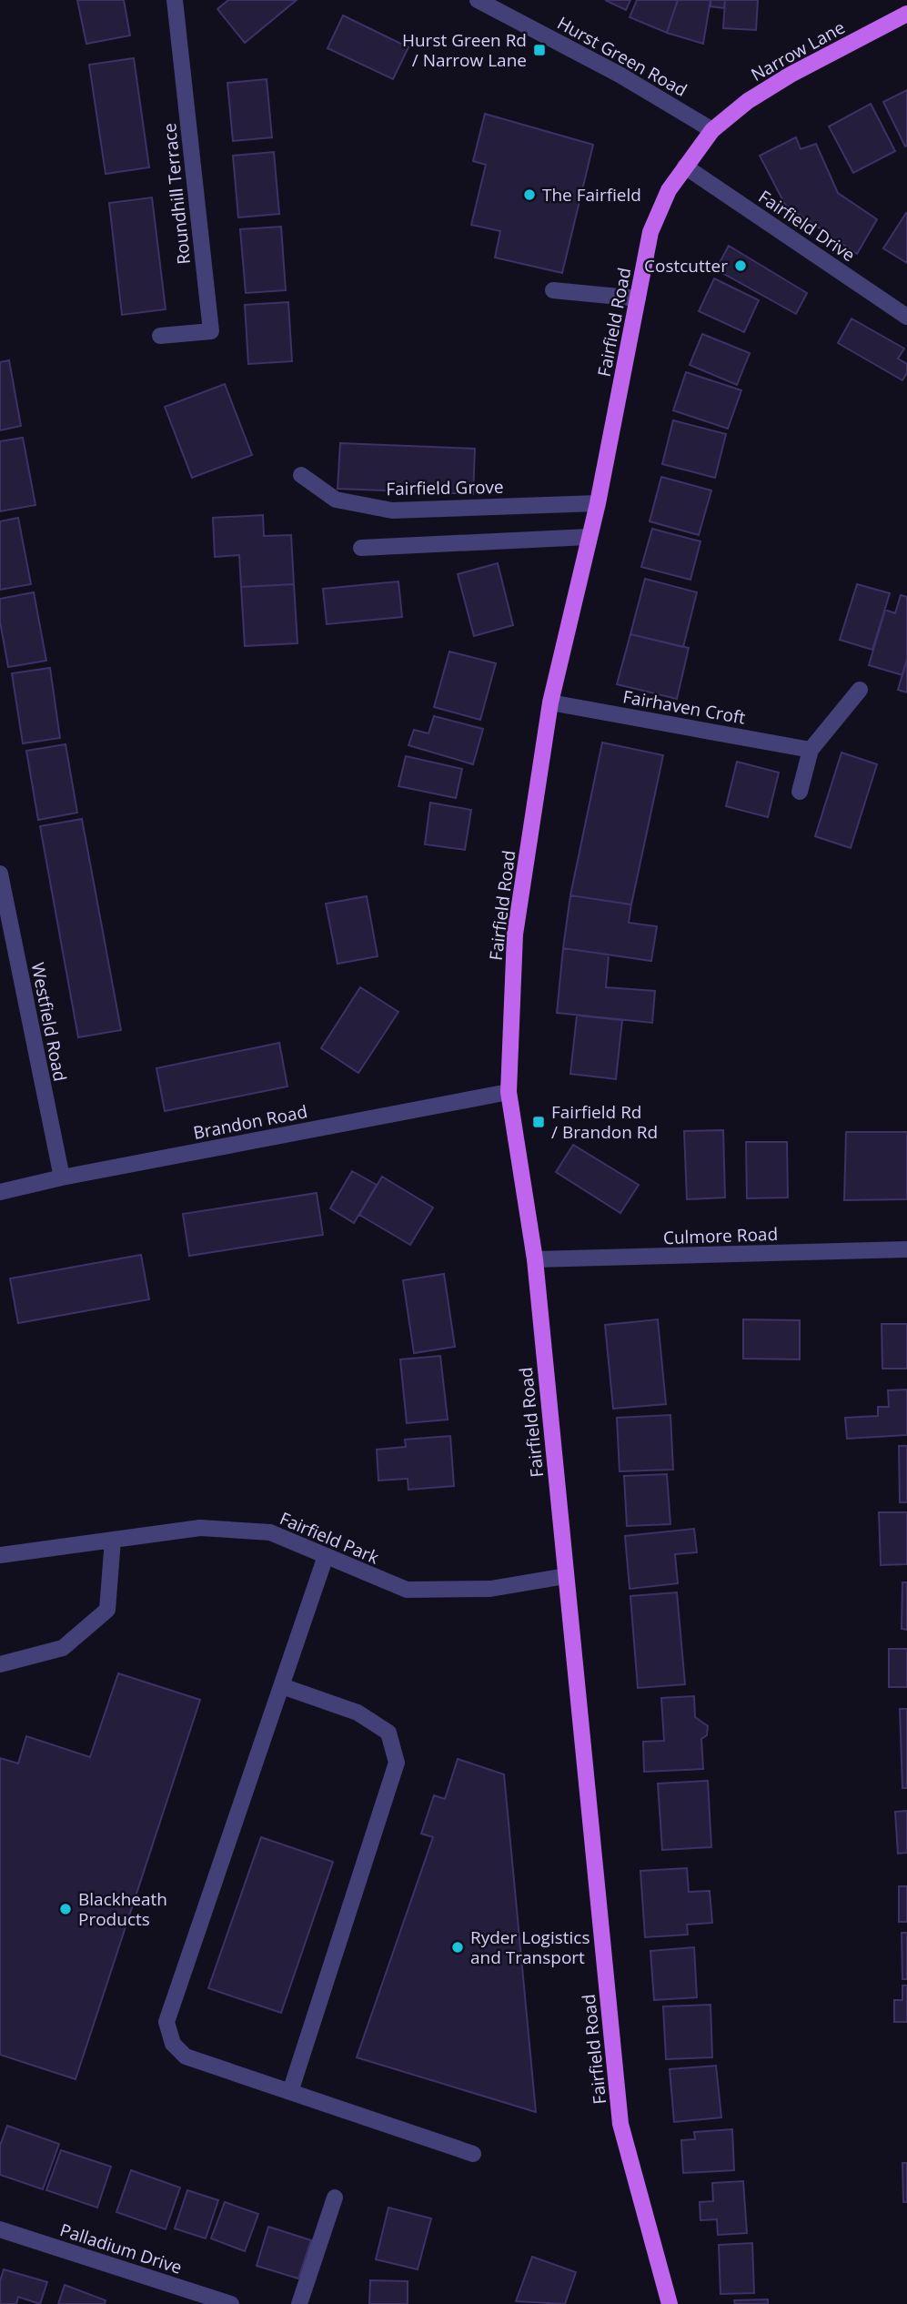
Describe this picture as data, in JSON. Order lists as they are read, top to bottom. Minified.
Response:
{"streets":{"main road":["Narrow Lane","Fairfield Road"],"street":["Hurst Green Road","Roundhill Terrace","Fairfield Drive","Fairfield Grove","Fairhaven Croft","Westfield Road","Brandon Road","Culmore Road","Fairfield Park","Palladium Drive"]},"crossings":[["Narrow Lane","Hurst Green Road"],["Narrow Lane","Fairfield Road"],["Hurst Green Road","Fairfield Road"],["Fairfield Drive","Fairfield Road"],["Fairfield Road","Fairfield Grove"],["Fairfield Road","Fairhaven Croft"],["Fairfield Road","Brandon Road"],["Fairfield Road","Culmore Road"],["Fairfield Road","Fairfield Park"],["Westfield Road","Brandon Road"]],"places":{"transit":["Hurst Green Rd / Narrow Lane","Fairfield Rd / Brandon Rd"],"other":["The Fairfield","Costcutter","Blackheath Products","Ryder Logistics and Transport"]}}
